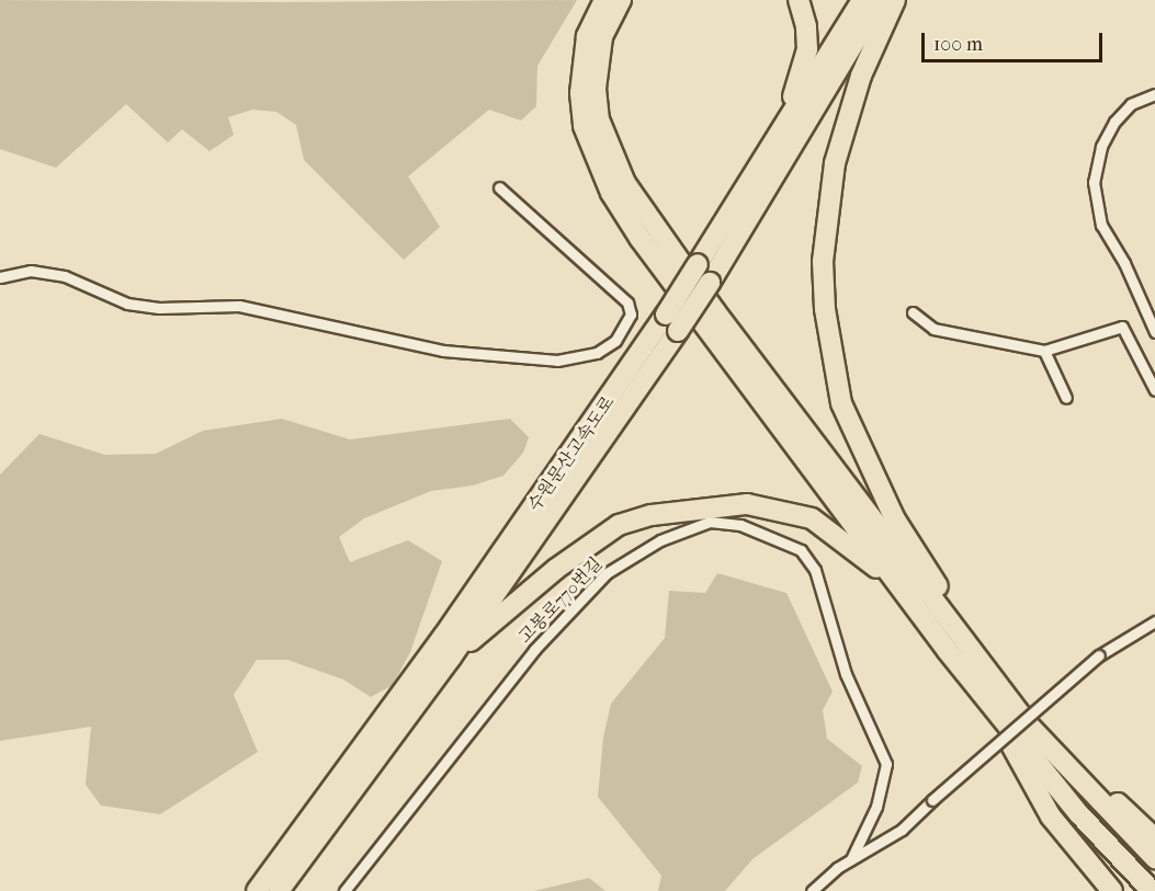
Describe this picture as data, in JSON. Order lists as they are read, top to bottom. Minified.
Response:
{"streets":{"highway":["수원문산고속도로"],"street":["고봉로770번길"]},"scale_bar":"100 m"}
